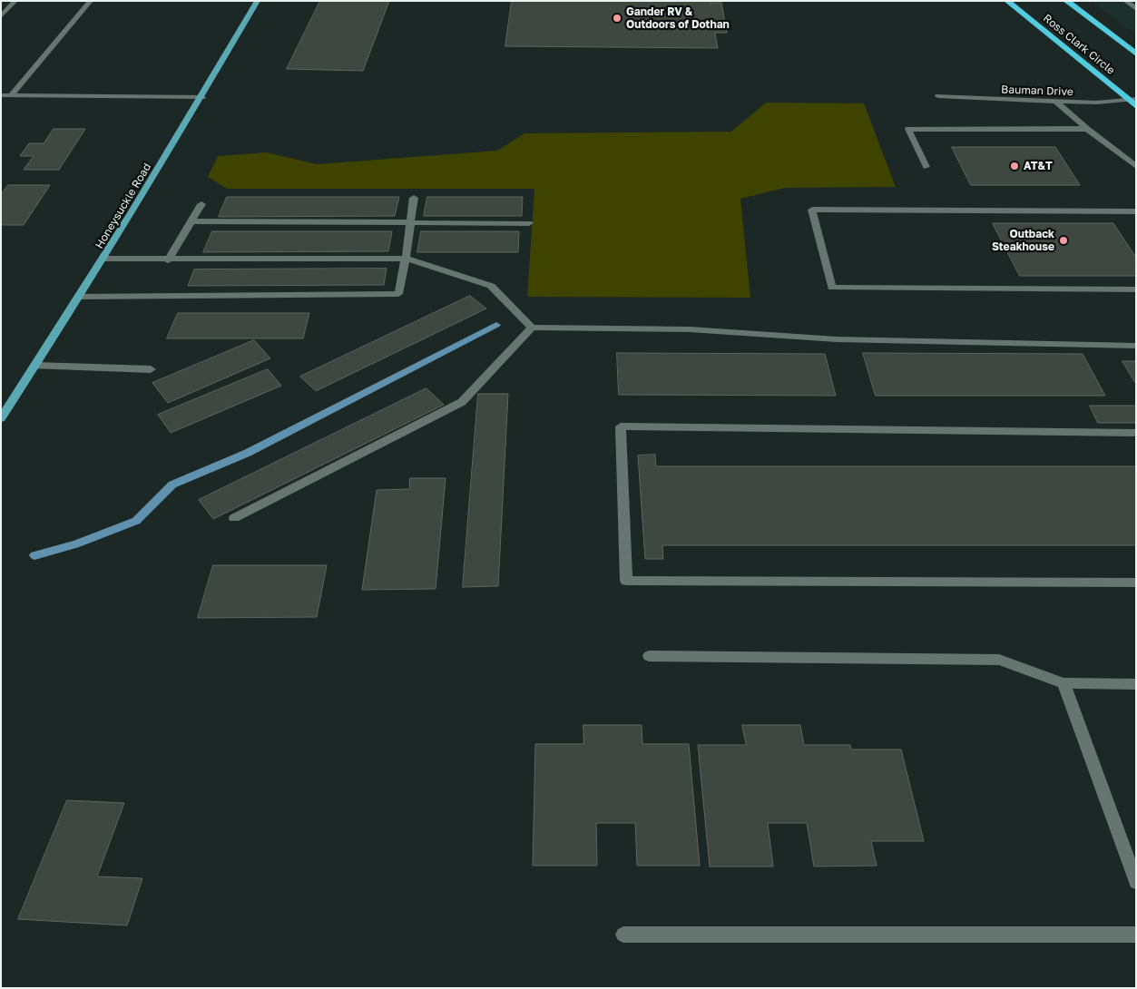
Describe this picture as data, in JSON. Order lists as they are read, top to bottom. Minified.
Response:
{"streets":{"highway":["Ross Clark Circle"],"main road":["Honeysuckle Road"],"street":["Bauman Drive"]},"crossings":[["Ross Clark Circle","Bauman Drive"]],"places":["Gander RV & Outdoors of Dothan","AT&T","Outback Steakhouse"]}
